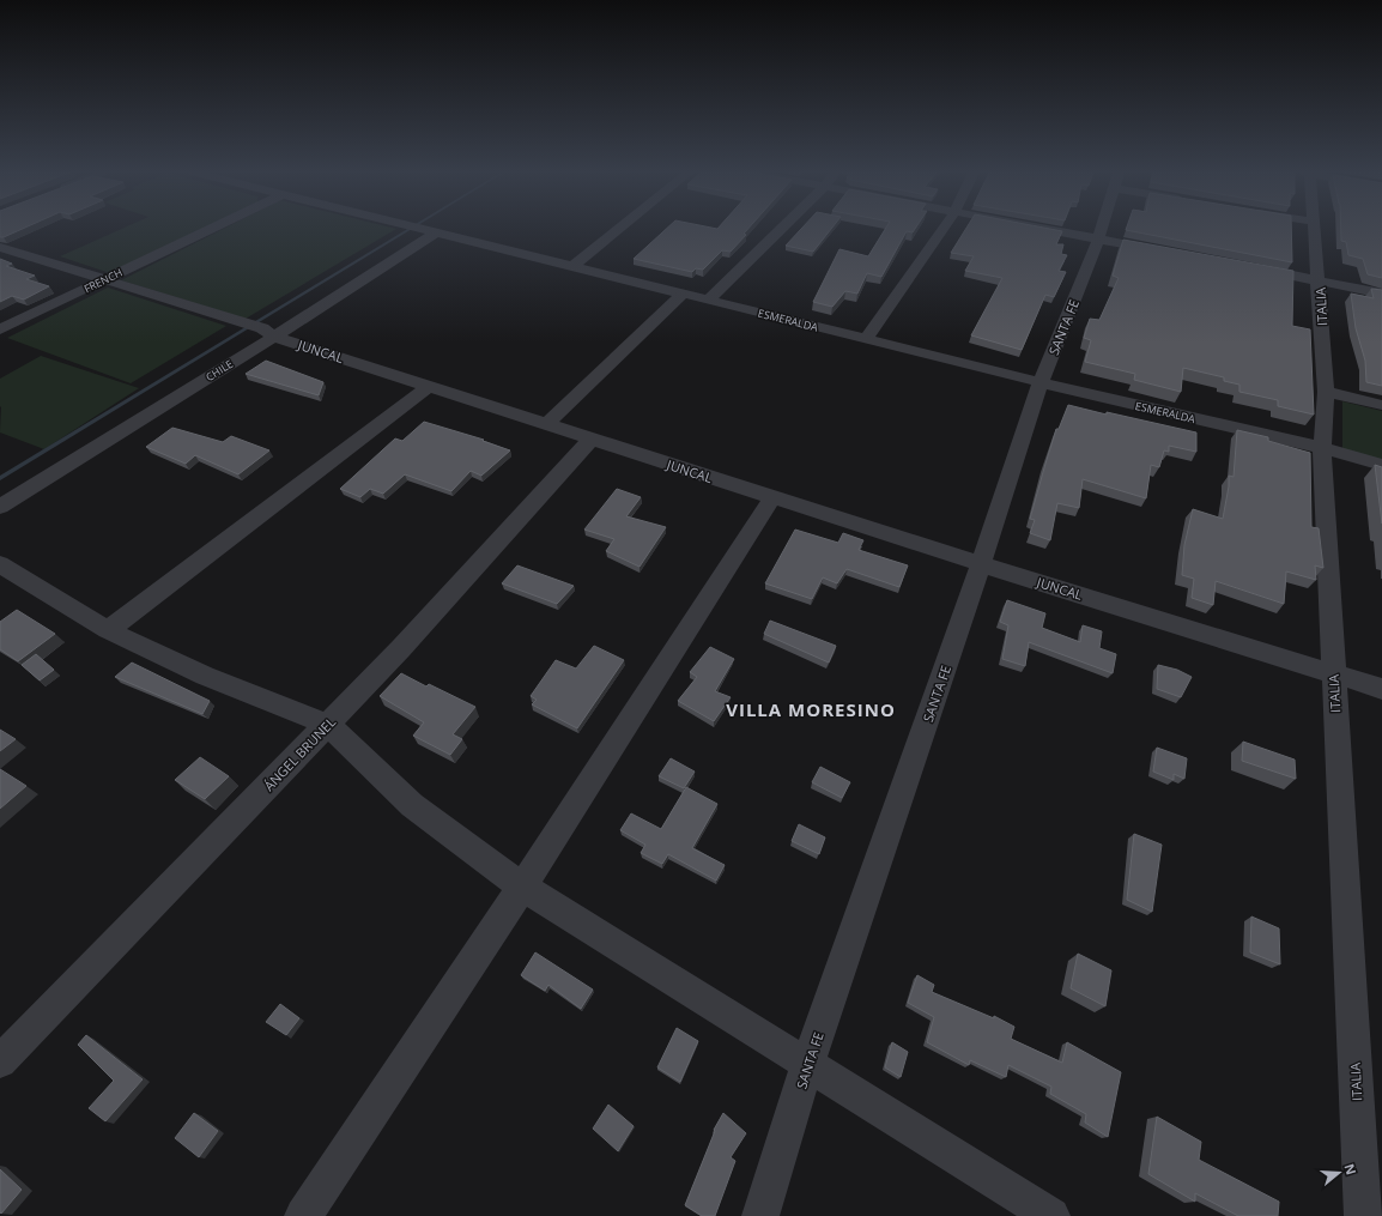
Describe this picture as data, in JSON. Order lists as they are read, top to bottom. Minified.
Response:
{"streets":{"street":["FRENCH","ITALIA","ESMERALDA","SANTA FE","JUNCAL","CHILE","ÁNGEL BRUNEL"]},"crossings":[["FRENCH","JUNCAL"],["ITALIA","ESMERALDA"],["ITALIA","JUNCAL"],["ESMERALDA","SANTA FE"],["ESMERALDA","CHILE"],["SANTA FE","JUNCAL"],["JUNCAL","CHILE"],["JUNCAL","ÁNGEL BRUNEL"]],"districts":["VILLA MORESINO"],"north":"right"}
